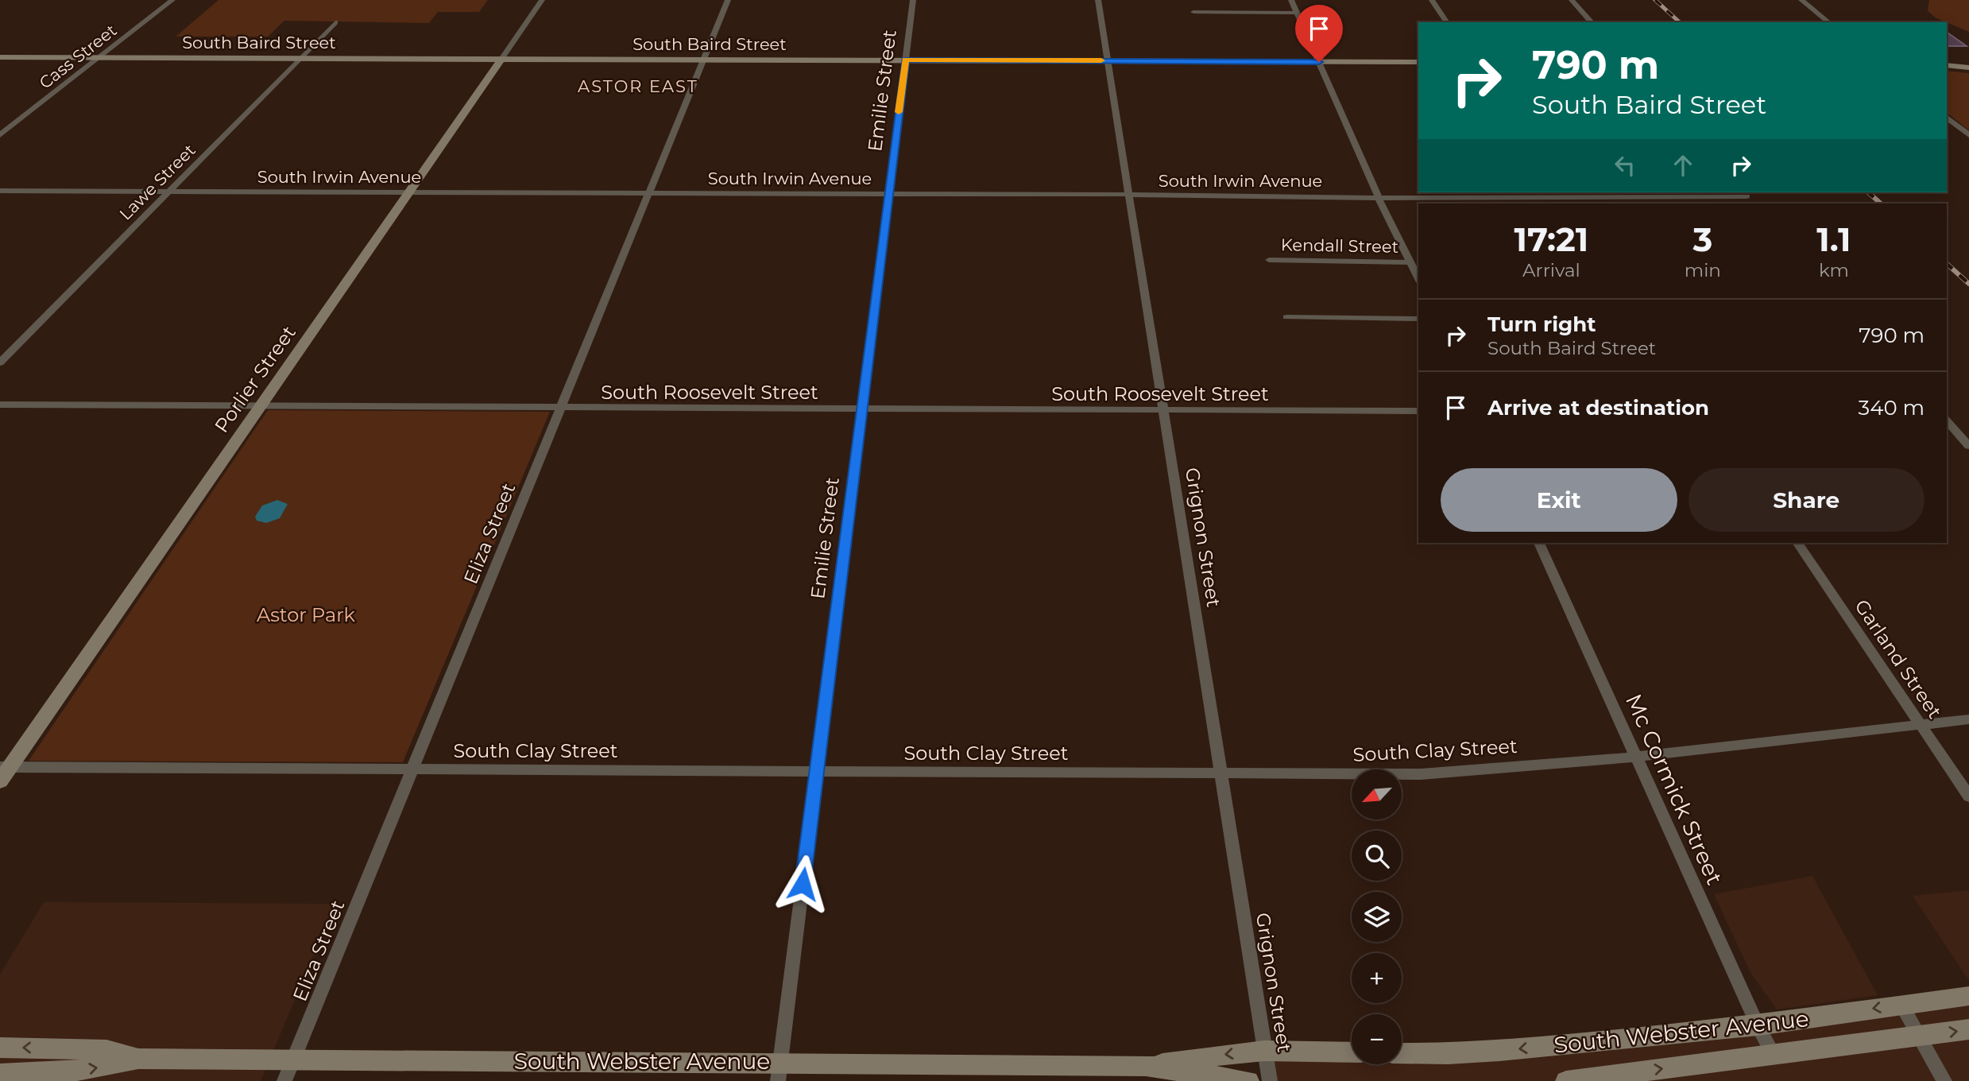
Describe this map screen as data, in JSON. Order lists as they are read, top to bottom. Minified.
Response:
{"streets":{"street":["South Baird Street","Cass Street","Emilie Street","South Irwin Avenue","Lawe Street","Kendall Street","Porlier Street","South Roosevelt Street","Eliza Street","Grignon Street","Garland Street","South Clay Street","Mc Cormick Street","South Webster Avenue"]},"crossings":[["South Baird Street","Cass Street"],["South Baird Street","Emilie Street"],["South Baird Street","Lawe Street"],["South Baird Street","Porlier Street"],["South Baird Street","Eliza Street"],["South Baird Street","Grignon Street"],["Emilie Street","South Irwin Avenue"],["Emilie Street","South Roosevelt Street"],["Emilie Street","South Clay Street"],["Emilie Street","South Webster Avenue"],["South Irwin Avenue","Lawe Street"],["South Irwin Avenue","Porlier Street"],["South Irwin Avenue","Eliza Street"],["South Irwin Avenue","Grignon Street"],["Porlier Street","South Roosevelt Street"],["Porlier Street","South Clay Street"],["South Roosevelt Street","Eliza Street"],["South Roosevelt Street","Grignon Street"],["Eliza Street","South Clay Street"],["Eliza Street","South Webster Avenue"],["Grignon Street","South Clay Street"],["Grignon Street","South Webster Avenue"],["Garland Street","South Clay Street"],["South Clay Street","Mc Cormick Street"],["Mc Cormick Street","South Webster Avenue"]],"districts":["ASTOR EAST"],"parks":["Astor Park"],"north":"bottom left","page":{"turn":["790 m","South Baird Street"],"eta":["17:21","Arrival","3","min","1.1","km"],"list":[{"name":"Turn right","note":"South Baird Street","value":"790 m"},{"name":"Arrive at destination","value":"340 m"}],"buttons":["Exit","Share"],"map_buttons":["+","−"]}}
